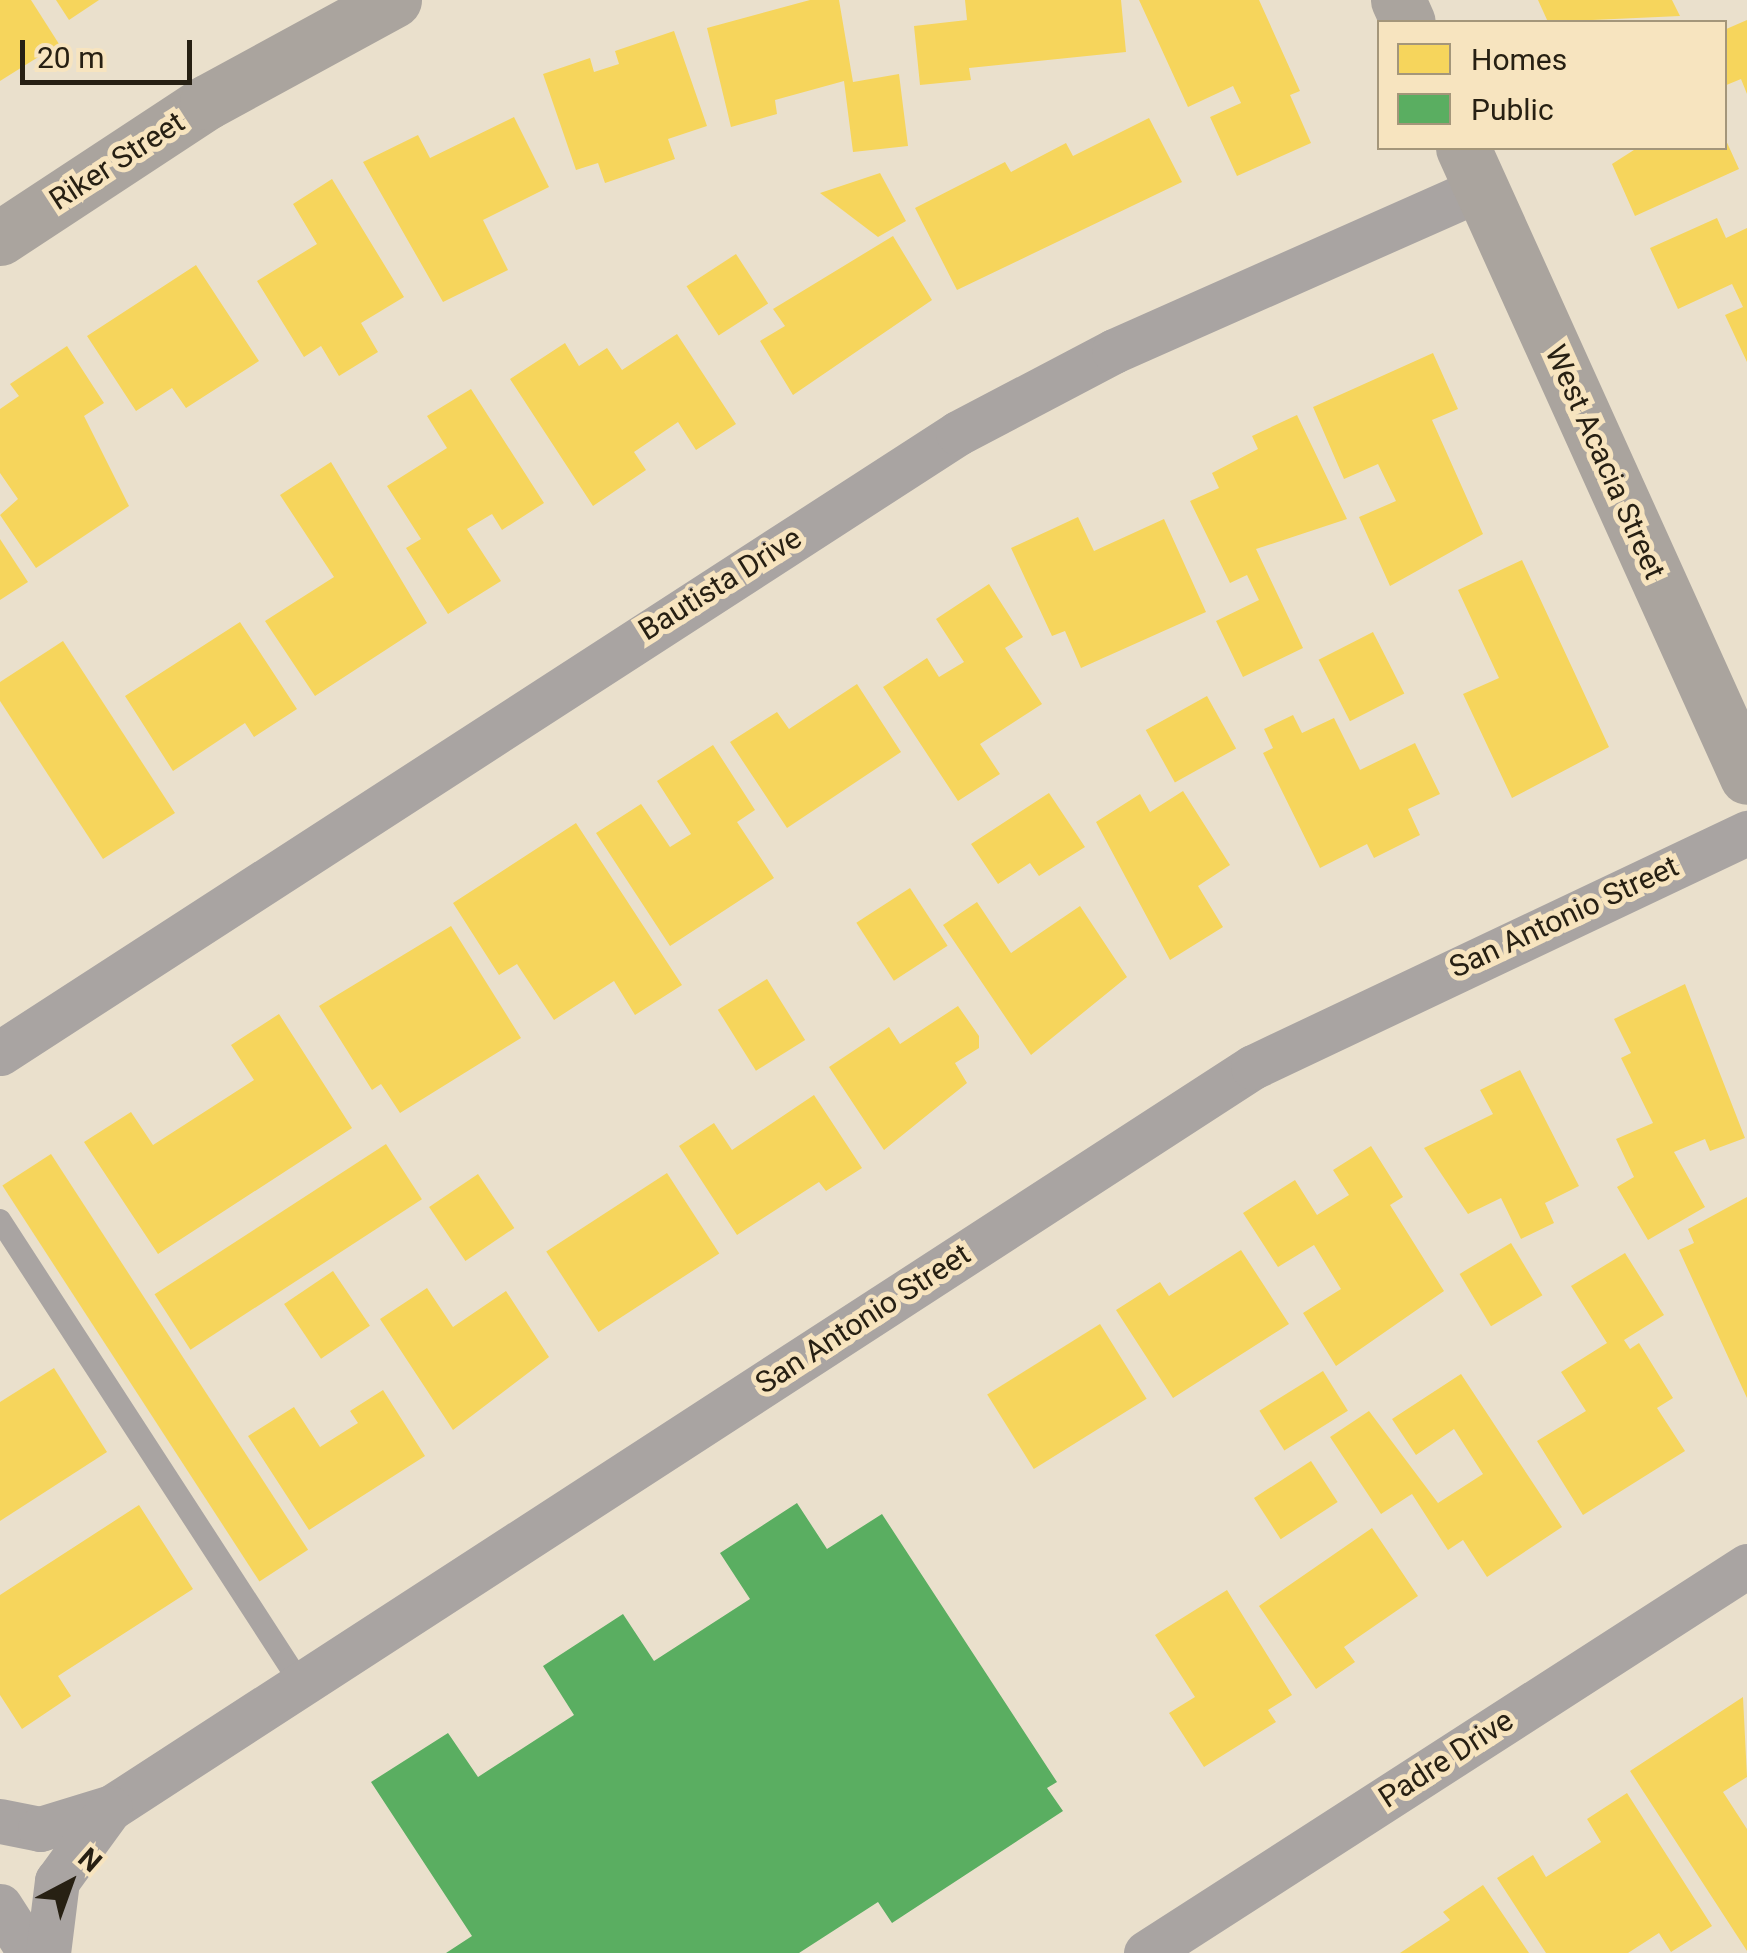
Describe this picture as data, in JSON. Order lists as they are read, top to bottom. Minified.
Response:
{"streets":{"street":["Riker Street","West Acacia Street","Bautista Drive","San Antonio Street","Padre Drive"]},"crossings":[["West Acacia Street","Bautista Drive"]],"legend":["Homes","Public"],"scale_bar":"20 m","north":"top right"}
